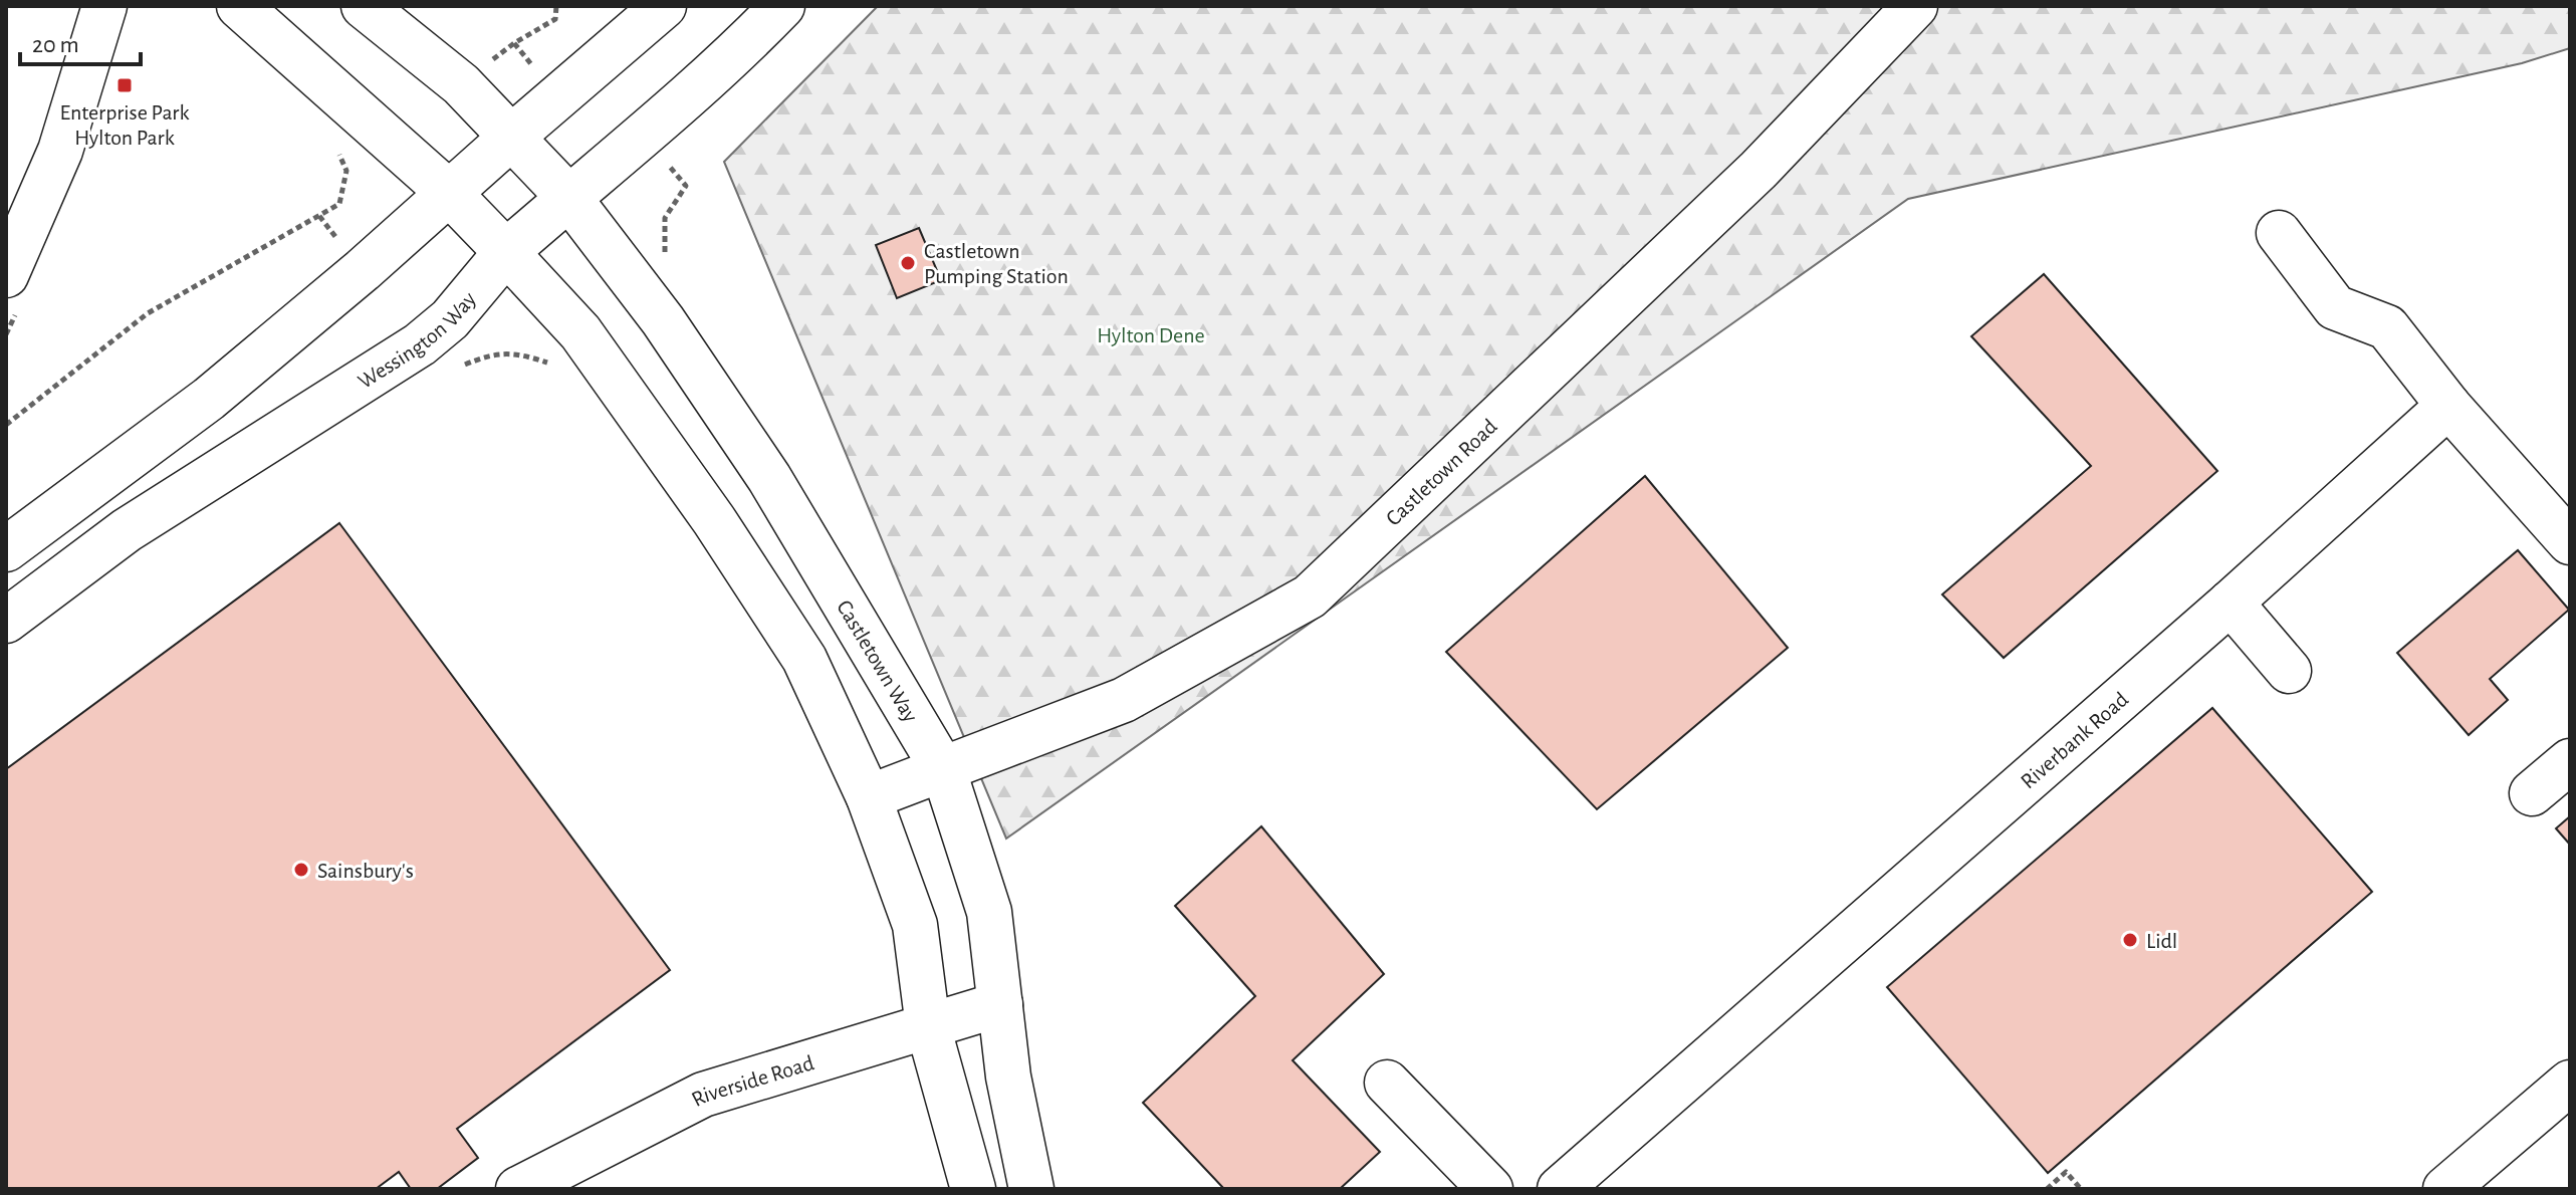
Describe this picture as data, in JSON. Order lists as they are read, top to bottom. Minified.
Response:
{"streets":{"main road":["Wessington Way","Castletown Road","Castletown Way","Riverbank Road","Riverside Road"]},"crossings":[["Wessington Way","Castletown Way"],["Castletown Road","Castletown Way"],["Castletown Way","Riverside Road"]],"parks":["Hylton Dene"],"places":{"transit":["Enterprise Park Hylton Park"],"other":["Castletown Pumping Station","Sainsbury's","Lidl"]},"scale_bar":"20 m"}
